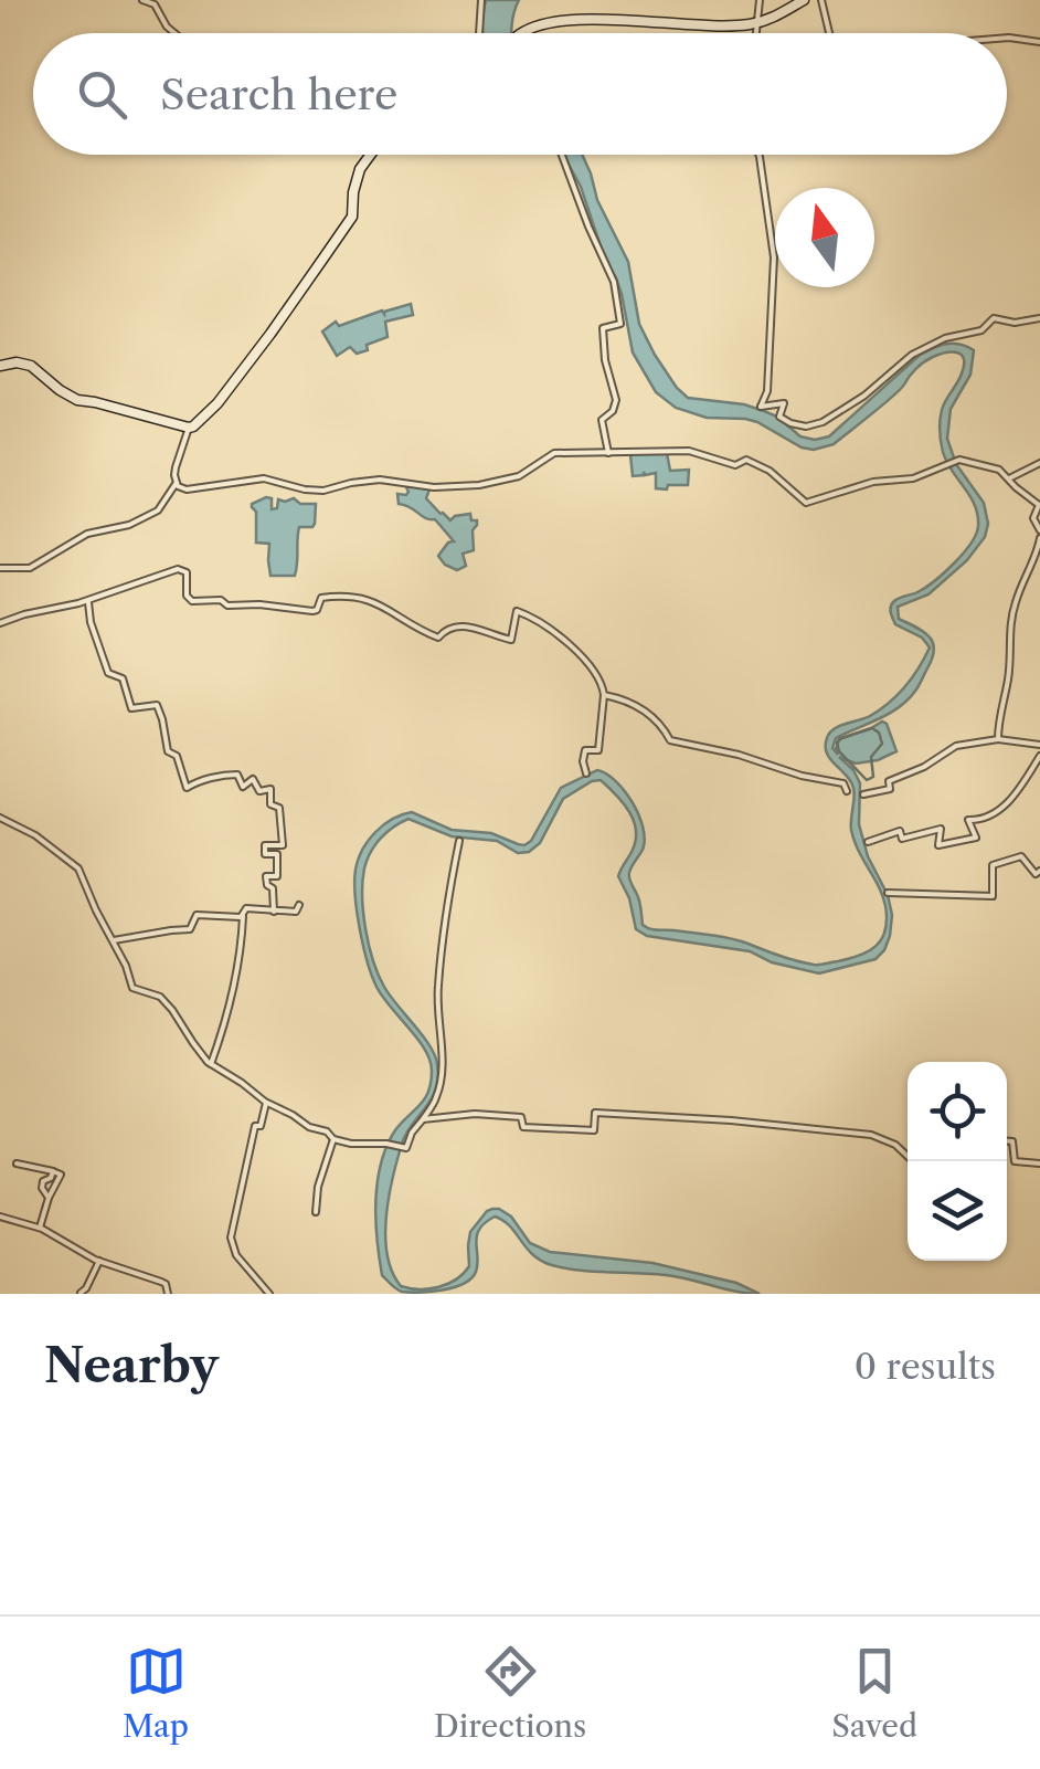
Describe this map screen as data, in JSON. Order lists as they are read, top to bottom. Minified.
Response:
{"north":"top","page":{"search":"Search here","heading":["Nearby","0 results"],"nav":["Map","Directions","Saved"]}}
